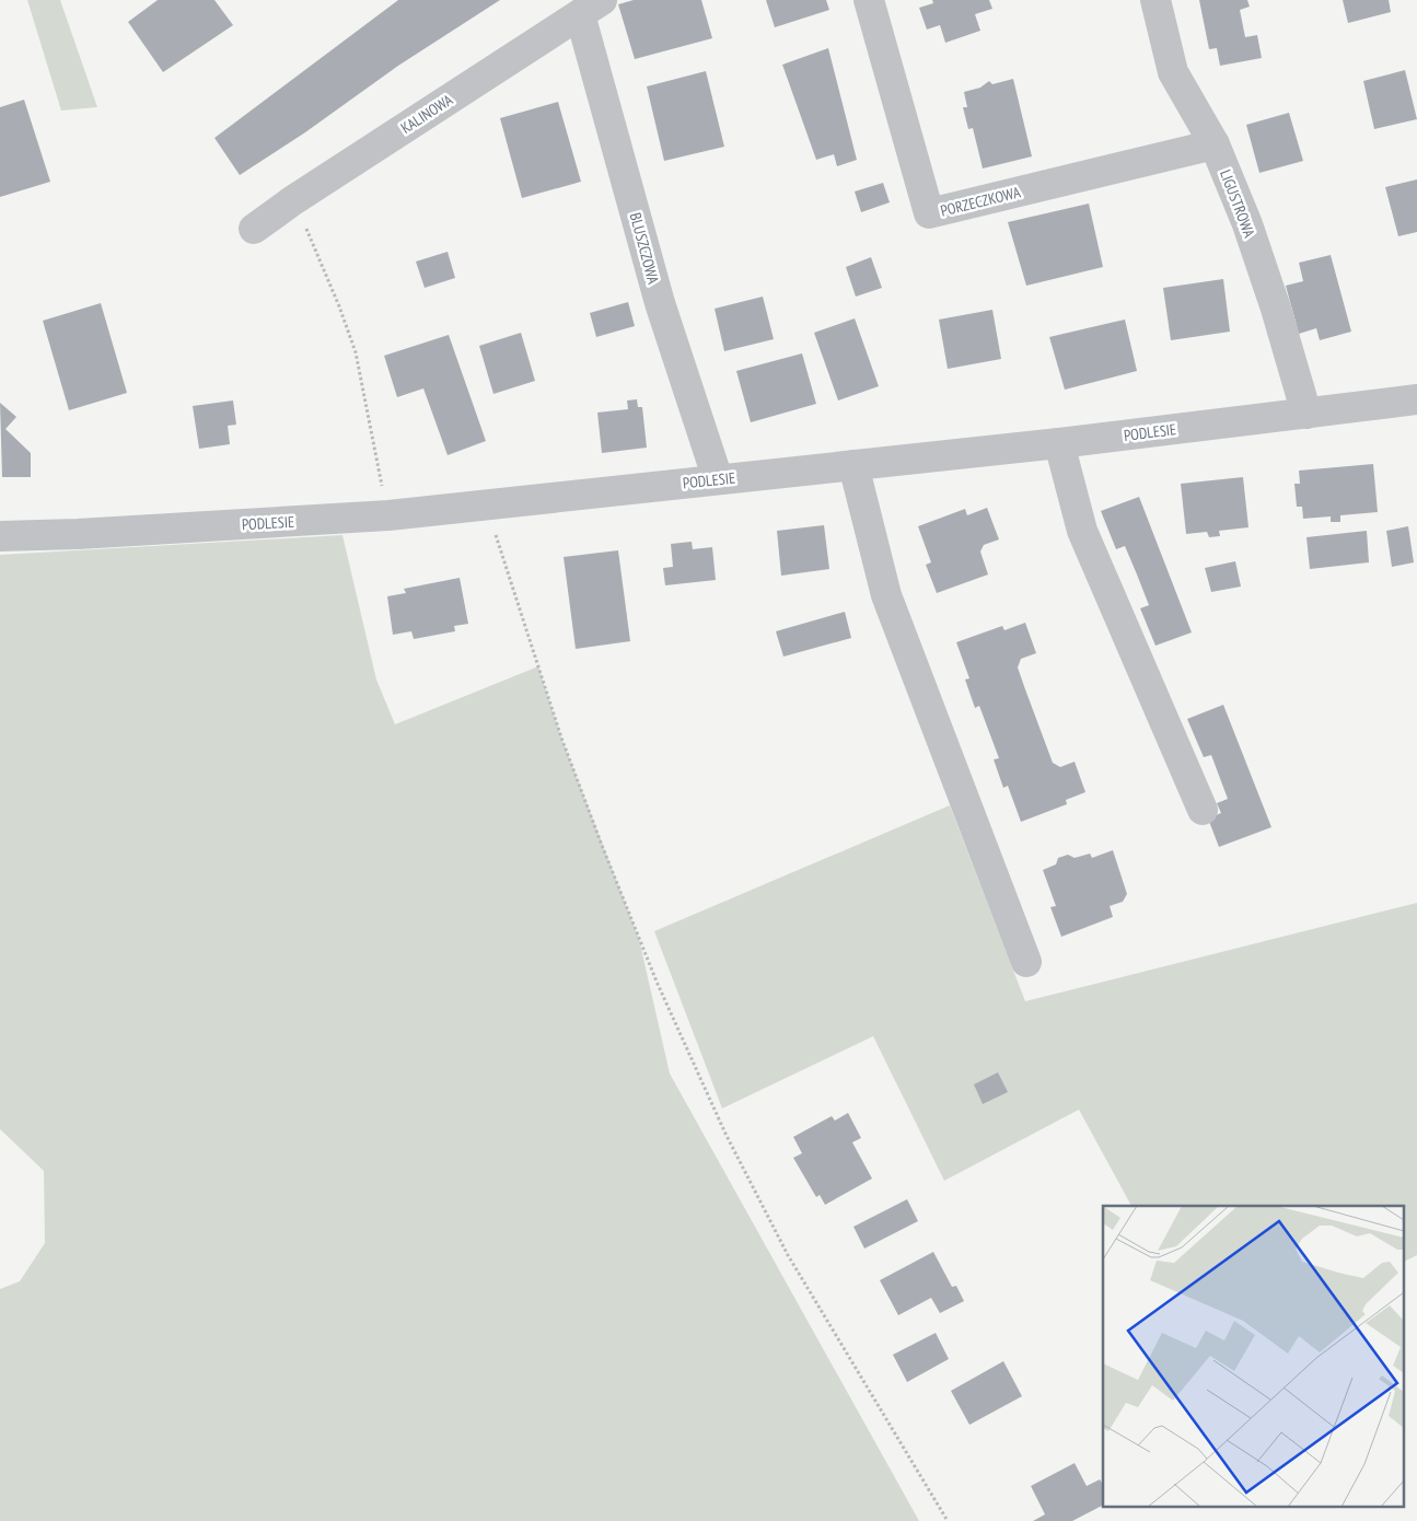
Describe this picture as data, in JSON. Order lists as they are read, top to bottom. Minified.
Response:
{"streets":{"street":["KALINOWA","PORZECZKOWA","LIGUSTROWA","BLUSZCZOWA","PODLESIE"]},"crossings":[["KALINOWA","BLUSZCZOWA"],["PORZECZKOWA","LIGUSTROWA"],["LIGUSTROWA","PODLESIE"],["BLUSZCZOWA","PODLESIE"]]}
